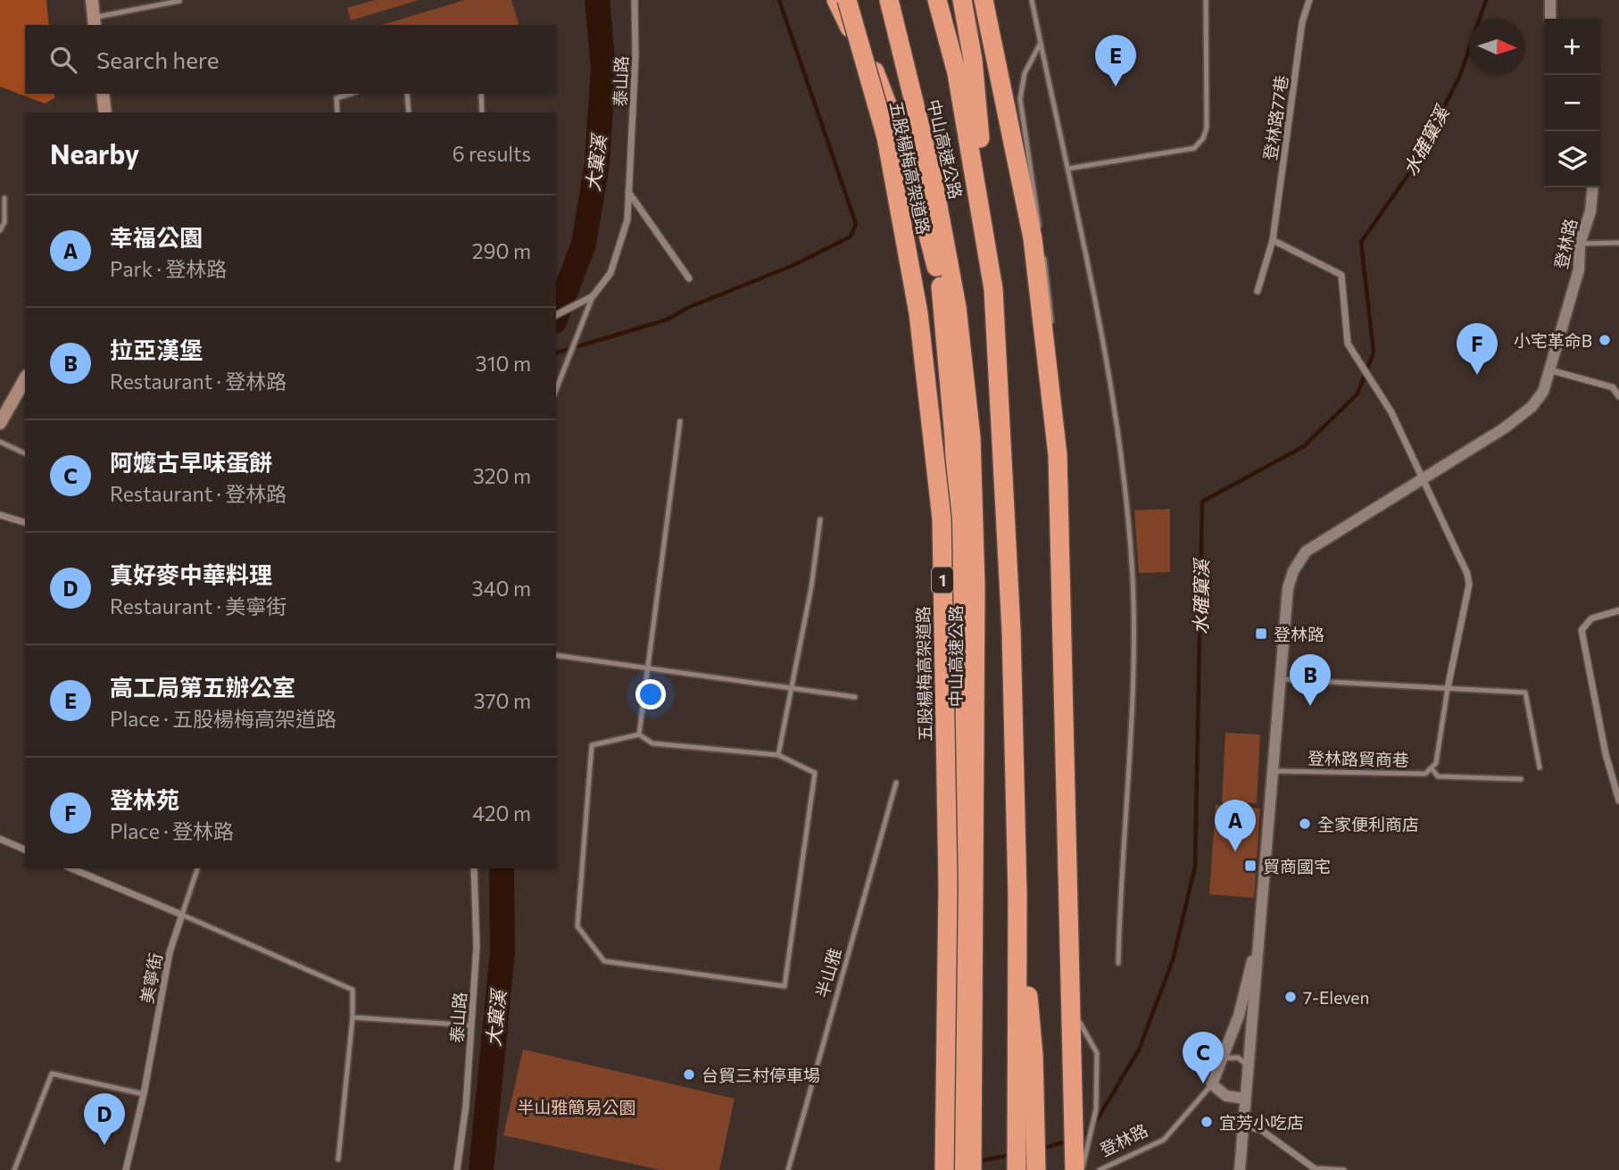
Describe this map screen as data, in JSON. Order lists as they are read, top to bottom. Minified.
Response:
{"streets":{"highway":["中山高速公路","五股楊梅高架道路","1"],"street":["泰山路","登林路77巷","登林路","美寧街"],"lane":["登林路貿商巷","半山雅"]},"crossings":[["登林路","登林路貿商巷"]],"water":["水確窠溪","大窠溪"],"parks":["半山雅簡易公園"],"places":{"other":["小宅革命B","全家便利商店","7-Eleven","台貿三村停車場","宜芳小吃店"],"transit":["登林路","貿商國宅"]},"north":"right","page":{"map_buttons":["+","−"],"search":"Search here","pins":["E","F","B","A","C","D"],"heading":["Nearby","6 results"],"list":[{"mark":"A","name":"幸福公園","note":"Park · 登林路","value":"290 m"},{"mark":"B","name":"拉亞漢堡","note":"Restaurant · 登林路","value":"310 m"},{"mark":"C","name":"阿嬤古早味蛋餅","note":"Restaurant · 登林路","value":"320 m"},{"mark":"D","name":"真好麥中華料理","note":"Restaurant · 美寧街","value":"340 m"},{"mark":"E","name":"高工局第五辦公室","note":"Place · 五股楊梅高架道路","value":"370 m"},{"mark":"F","name":"登林苑","note":"Place · 登林路","value":"420 m"}]}}
